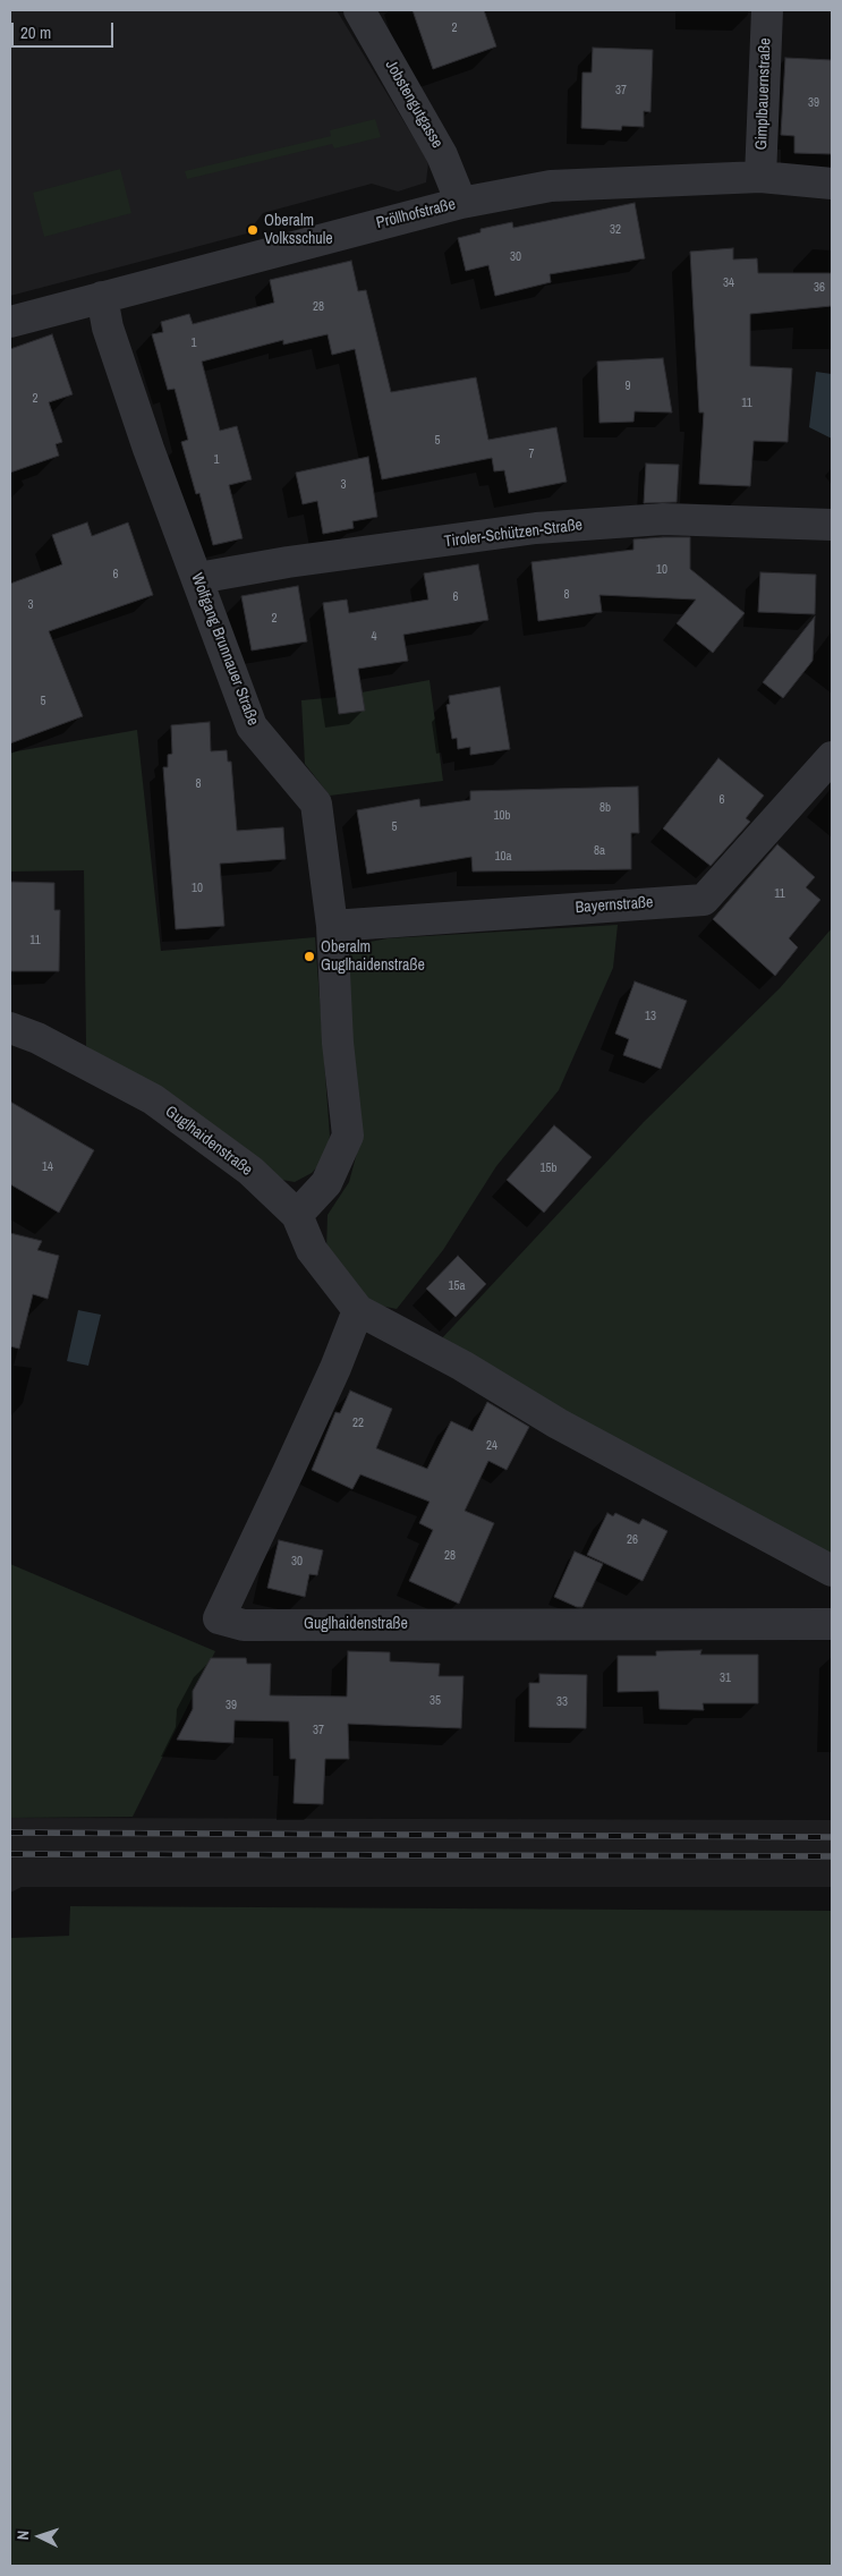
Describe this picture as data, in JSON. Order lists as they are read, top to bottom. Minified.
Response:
{"streets":{"street":["Gimplbauernstraße","Jobstengutgasse","Pröllhofstraße","Tiroler-Schützen-Straße","Wolfgang Brunnauer Straße","Bayernstraße","Guglhaidenstraße"]},"crossings":[["Gimplbauernstraße","Pröllhofstraße"],["Jobstengutgasse","Pröllhofstraße"],["Pröllhofstraße","Wolfgang Brunnauer Straße"],["Tiroler-Schützen-Straße","Wolfgang Brunnauer Straße"],["Wolfgang Brunnauer Straße","Bayernstraße"],["Wolfgang Brunnauer Straße","Guglhaidenstraße"]],"places":["Oberalm Volksschule","Oberalm Guglhaidenstraße"],"house_numbers":["2","37","39","32","30","34","36","28","1","9","2","11","5","7","1","3","10","6","8","6","3","2","4","5","8","6","8b","10b","5","8a","10a","10","11","11","13","14","15b","15a","22","24","26","28","30","31","35","33","39","37"],"scale_bar":"20 m","north":"left"}
